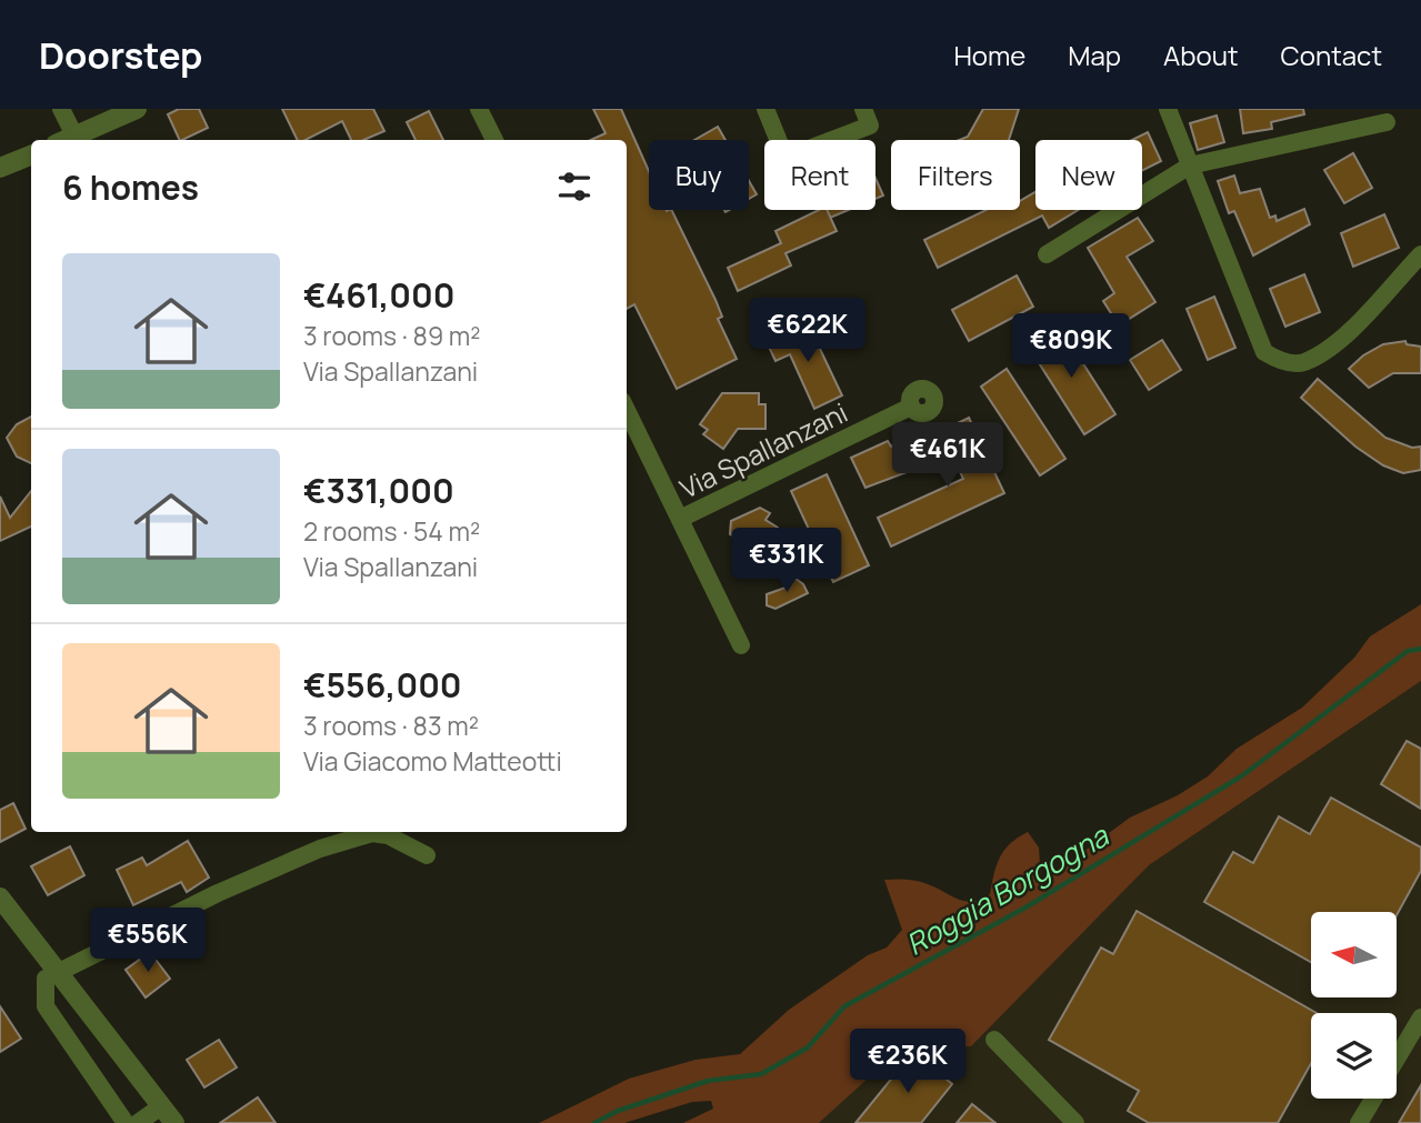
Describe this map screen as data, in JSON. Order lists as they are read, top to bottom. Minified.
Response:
{"streets":{"street":["Via Spallanzani"]},"water":["Roggia Borgogna"],"north":"left","page":{"header":"Doorstep","nav":["Home","Map","About","Contact"],"chip":["Buy","Rent","Filters","New"],"heading":"6 homes","list":[{"name":"€461,000","note":"3 rooms · 89 m² · Via Spallanzani"},{"name":"€331,000","note":"2 rooms · 54 m² · Via Spallanzani"},{"name":"€556,000","note":"3 rooms · 83 m² · Via Giacomo Matteotti"}],"price":["€622K","€809K","€461K","€331K","€556K","€236K"]}}
